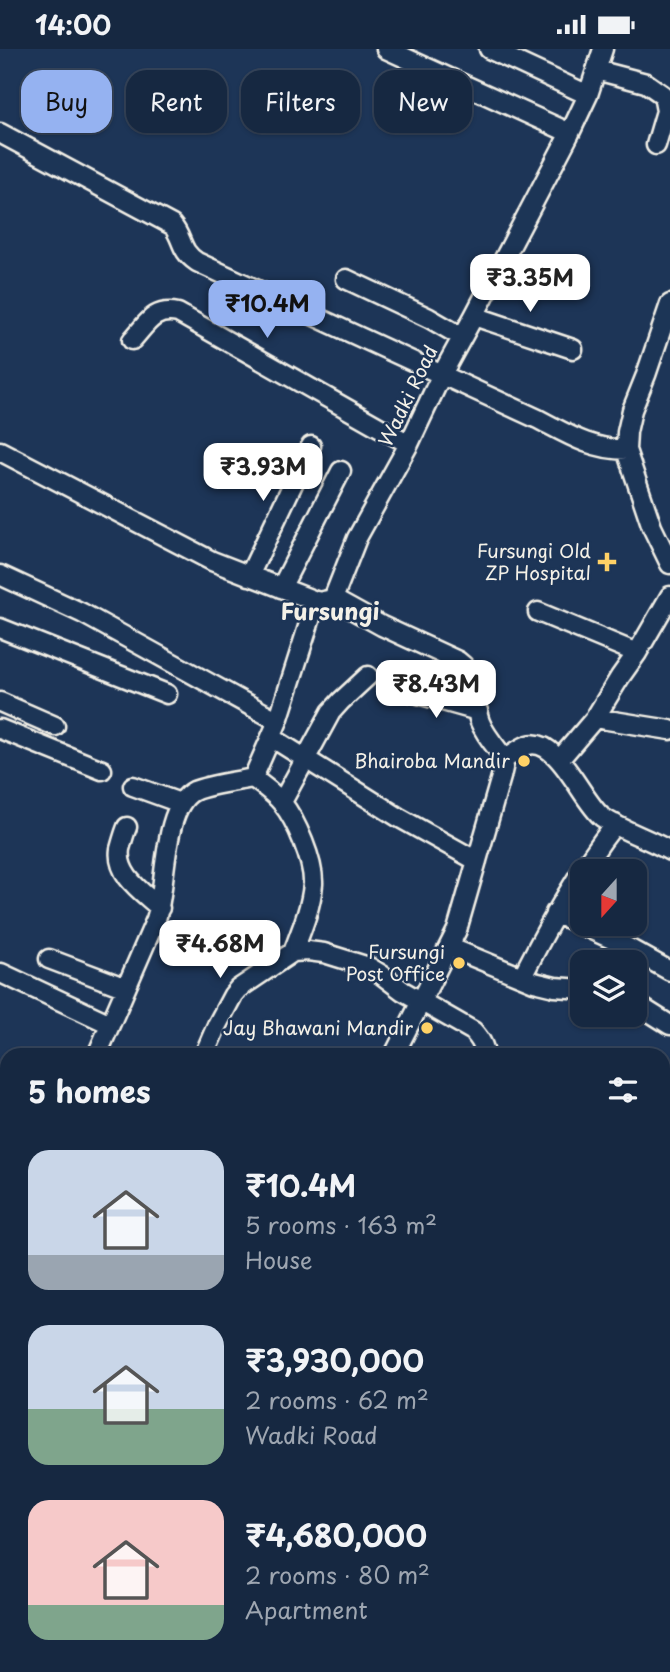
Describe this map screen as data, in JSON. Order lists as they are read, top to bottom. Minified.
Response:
{"streets":{"street":["Wadki Road"]},"districts":["Fursungi"],"places":{"health":["Fursungi Old ZP Hospital"],"other":["Bhairoba Mandir","Fursungi Post Office","Jay Bhawani Mandir"]},"north":"bottom","page":{"status":"14:00","chip":["Buy","Rent","Filters","New"],"price":["₹3.35M","₹10.4M","₹3.93M","₹8.43M","₹4.68M"],"heading":"5 homes","list":[{"name":"₹10.4M","note":"5 rooms · 163 m² · House"},{"name":"₹3,930,000","note":"2 rooms · 62 m² · Wadki Road"},{"name":"₹4,680,000","note":"2 rooms · 80 m² · Apartment"}]}}
